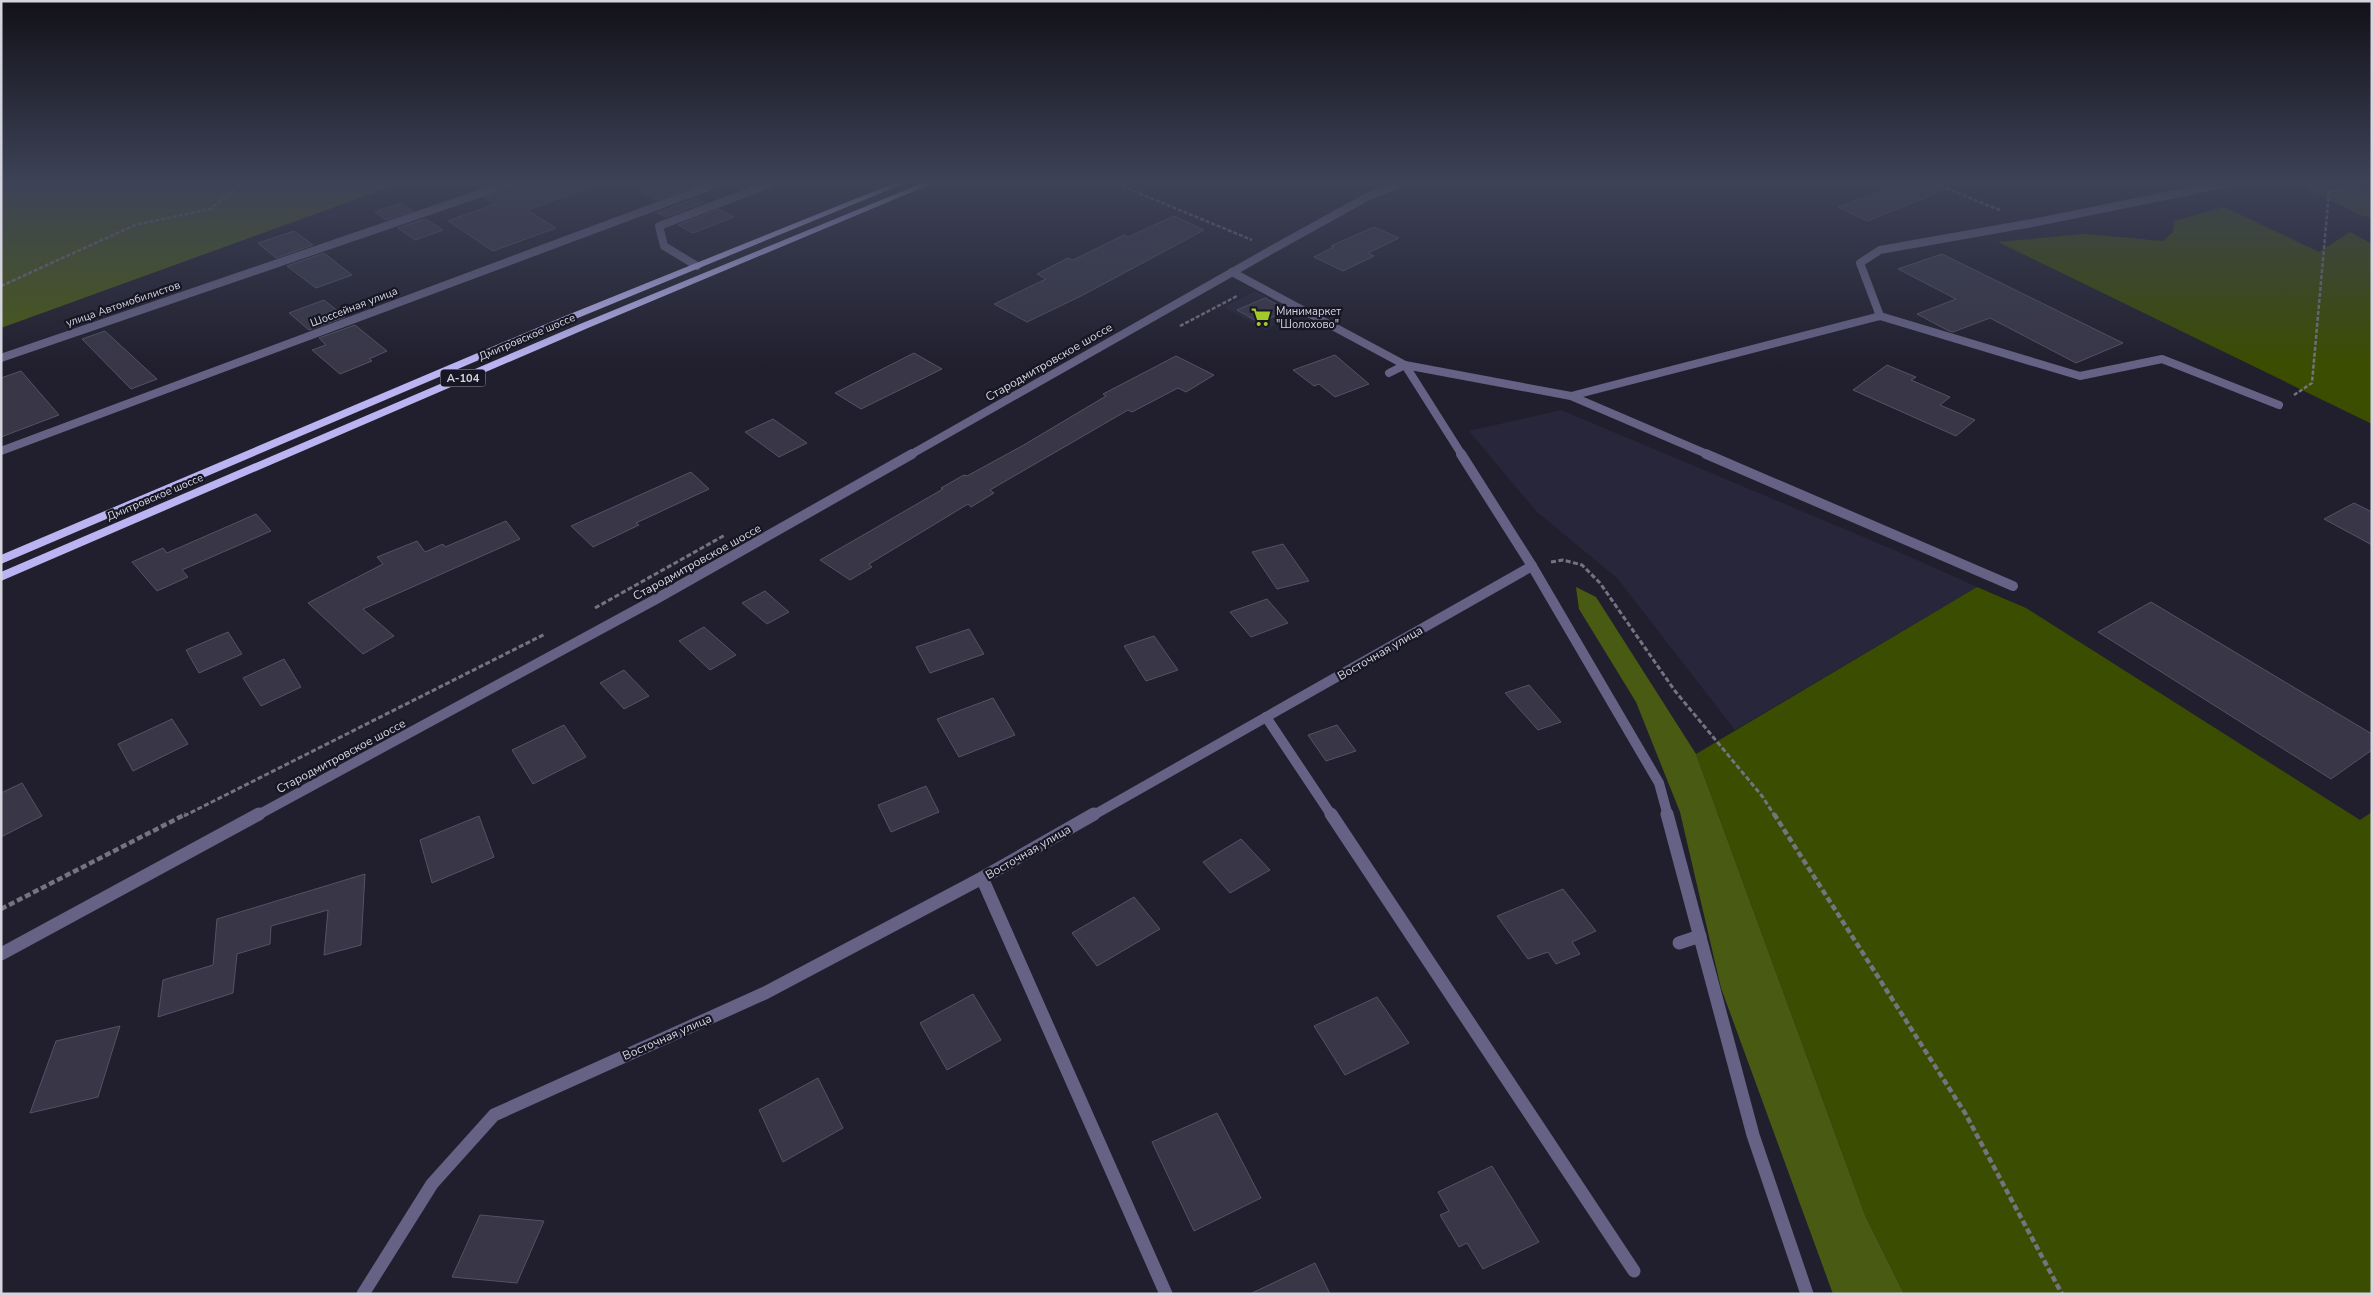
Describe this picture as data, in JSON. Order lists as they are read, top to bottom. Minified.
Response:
{"streets":{"highway":["Дмитровское шоссе","А-104"],"street":["улица Автомобилистов","Шоссейная улица","Стародмитровское шоссе","Восточная улица"]},"places":{"supermarket":["Минимаркет \"Шолохово\""]}}
